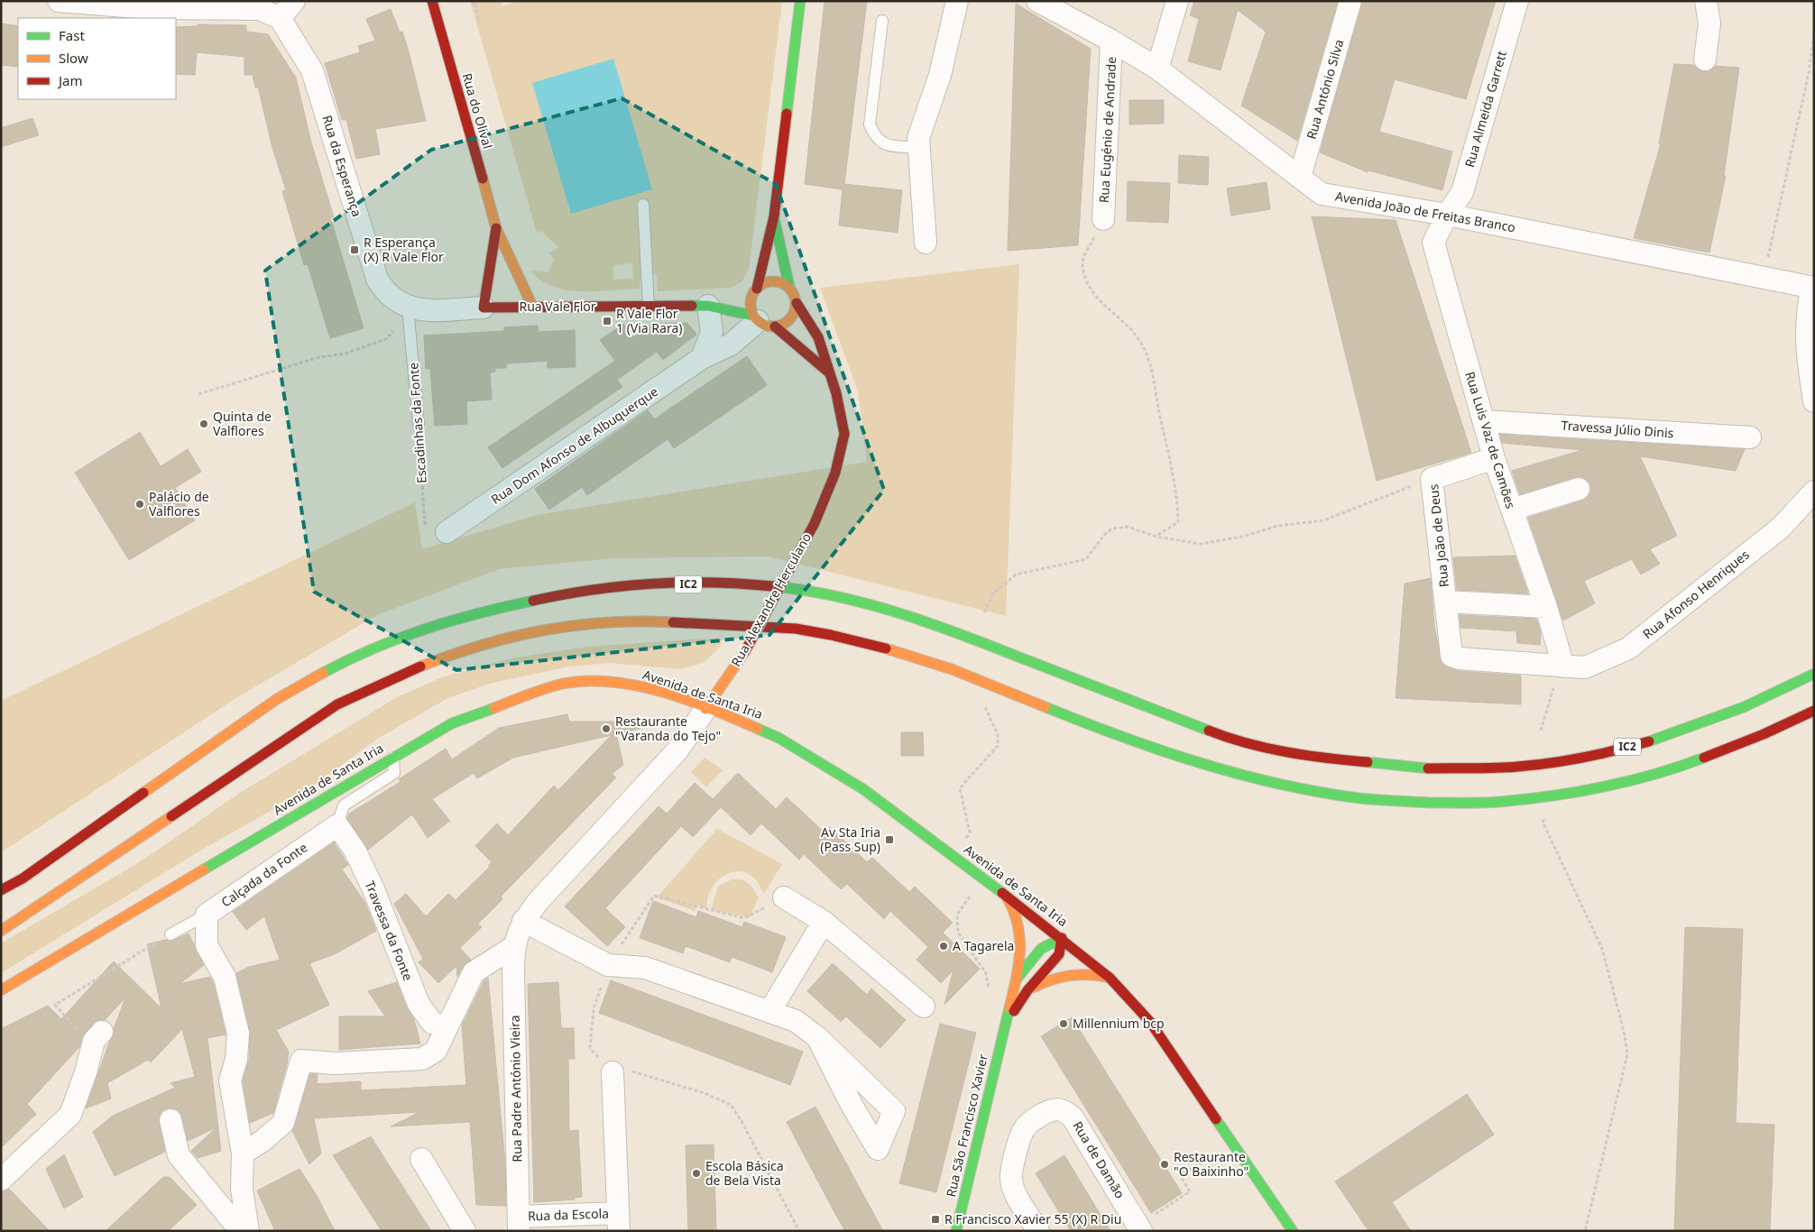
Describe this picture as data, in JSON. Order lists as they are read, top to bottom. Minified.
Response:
{"streets":{"main road":["Rua do Olival","Rua Vale Flor","IC2","Rua Alexandre Herculano","Avenida de Santa Iria","Rua São Francisco Xavier"],"street":["Rua António Silva","Rua Almeida Garrett","Rua Eugénio de Andrade","Rua da Esperança","Avenida João de Freitas Branco","Travessa Júlio Dinis","Rua Luis Vaz de Camões","Rua Dom Afonso de Albuquerque","Rua João de Deus","Rua Afonso Henriques","Calçada da Fonte","Travessa da Fonte","Rua Padre António Vieira","Rua de Damão","Rua da Escola"],"lane":["Escadinhas da Fonte"]},"crossings":[["Rua António Silva","Avenida João de Freitas Branco"],["Rua Almeida Garrett","Avenida João de Freitas Branco"],["Rua Almeida Garrett","Rua Luis Vaz de Camões"],["Rua do Olival","Rua Vale Flor"],["Rua Eugénio de Andrade","Avenida João de Freitas Branco"],["Rua da Esperança","Rua Vale Flor"],["Rua da Esperança","Escadinhas da Fonte"],["Avenida João de Freitas Branco","Rua Luis Vaz de Camões"],["Rua Vale Flor","Escadinhas da Fonte"],["Travessa Júlio Dinis","Rua Luis Vaz de Camões"],["Rua Luis Vaz de Camões","Rua João de Deus"],["Rua Luis Vaz de Camões","Rua Afonso Henriques"],["Rua Dom Afonso de Albuquerque","Rua Alexandre Herculano"],["Rua João de Deus","Rua Afonso Henriques"],["Rua Alexandre Herculano","Avenida de Santa Iria"],["Rua Alexandre Herculano","Rua Padre António Vieira"],["Avenida de Santa Iria","Rua São Francisco Xavier"],["Calçada da Fonte","Travessa da Fonte"],["Rua Padre António Vieira","Rua da Escola"]],"places":{"transit":["R Esperança (X) R Vale Flor","R Vale Flor 1 (Via Rara)","Av Sta Iria (Pass Sup)","R Francisco Xavier 55 (X) R Diu"],"other":["Quinta de Valflores","Palácio de Valflores","Restaurante \"Varanda do Tejo\"","A Tagarela","Millennium bcp","Restaurante \"O Baixinho\"","Escola Básica de Bela Vista"]},"legend":["Fast","Slow","Jam"]}
